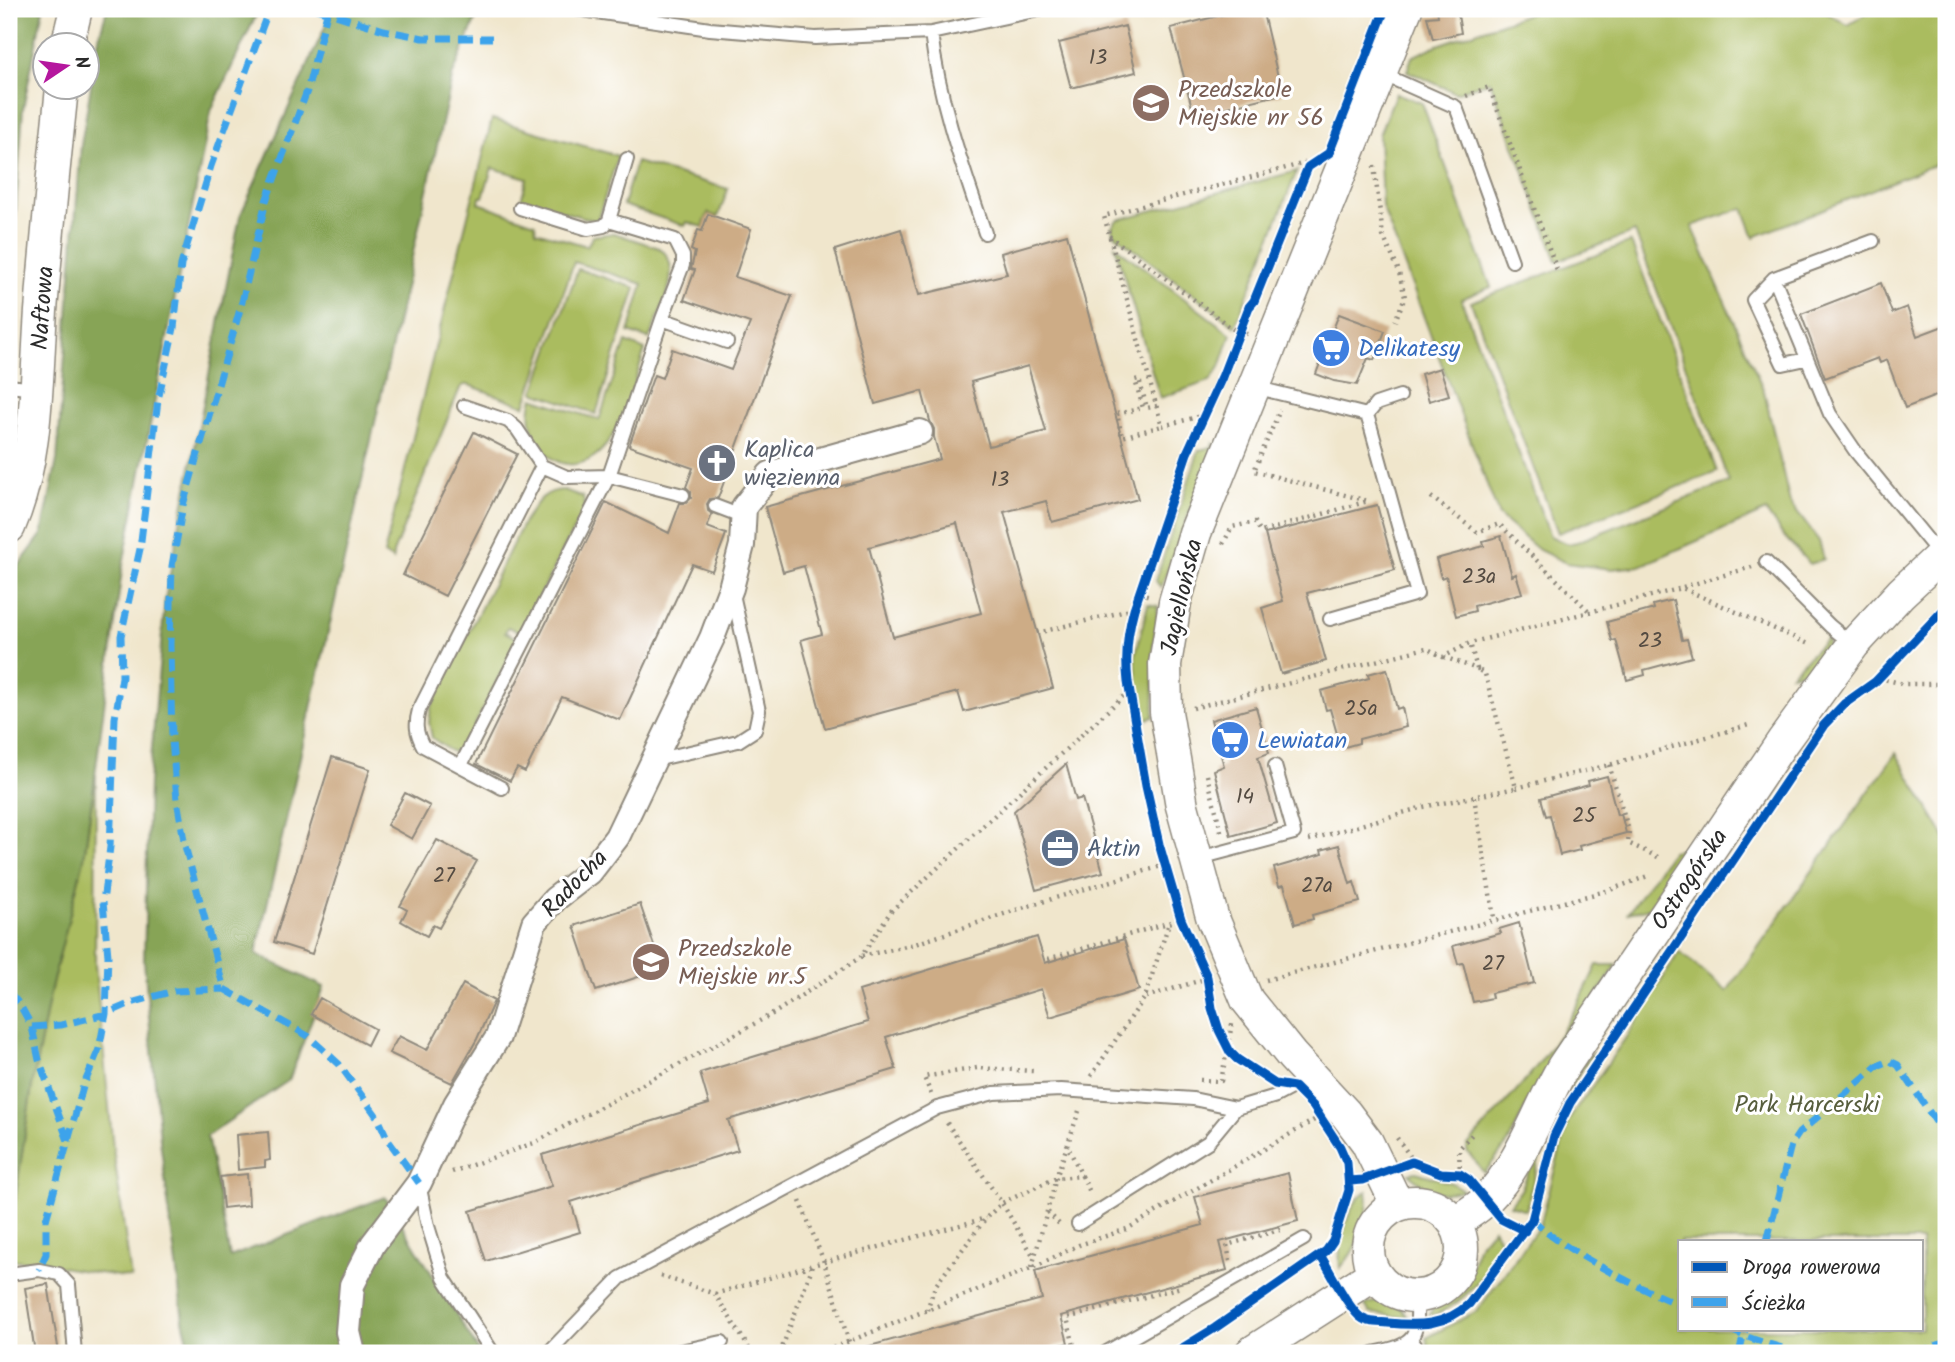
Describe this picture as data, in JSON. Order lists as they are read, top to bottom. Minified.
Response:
{"streets":{"street":["Naftowa","Jagiellońska","Ostrogórska","Radocha"]},"crossings":[["Jagiellońska","Ostrogórska"]],"parks":["Park Harcerski"],"places":{"school or university":["Przedszkole Miejskie nr 56","Przedszkole Miejskie nr.5"],"supermarket":["Delikatesy","Lewiatan"],"church":["Kaplica więzienna"],"office":["Aktin"]},"house_numbers":["13","13","23a","23","25a","14","25","27","27a","27"],"legend":["Droga rowerowa","Ścieżka"],"north":"right"}
